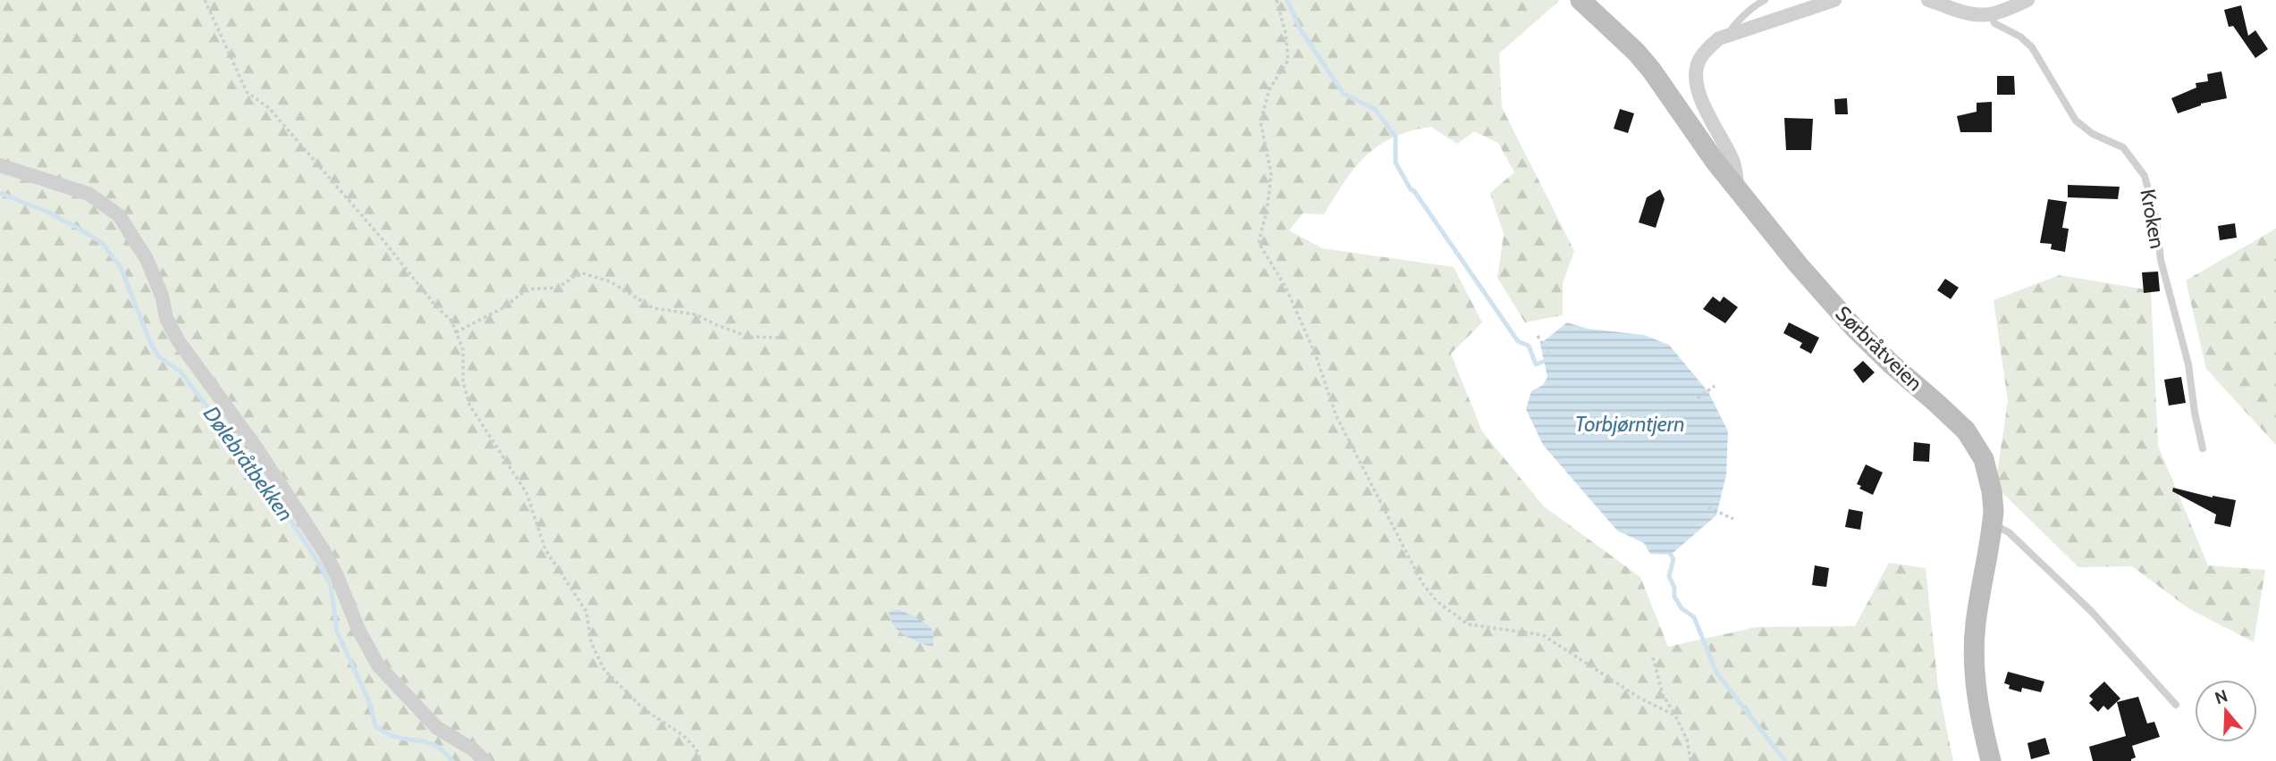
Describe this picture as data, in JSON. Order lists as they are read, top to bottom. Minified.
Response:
{"streets":{"street":["Sørbråtveien"],"lane":["Kroken"]},"water":["Torbjørntjern","Dølebråtbekken"],"north":"top"}
